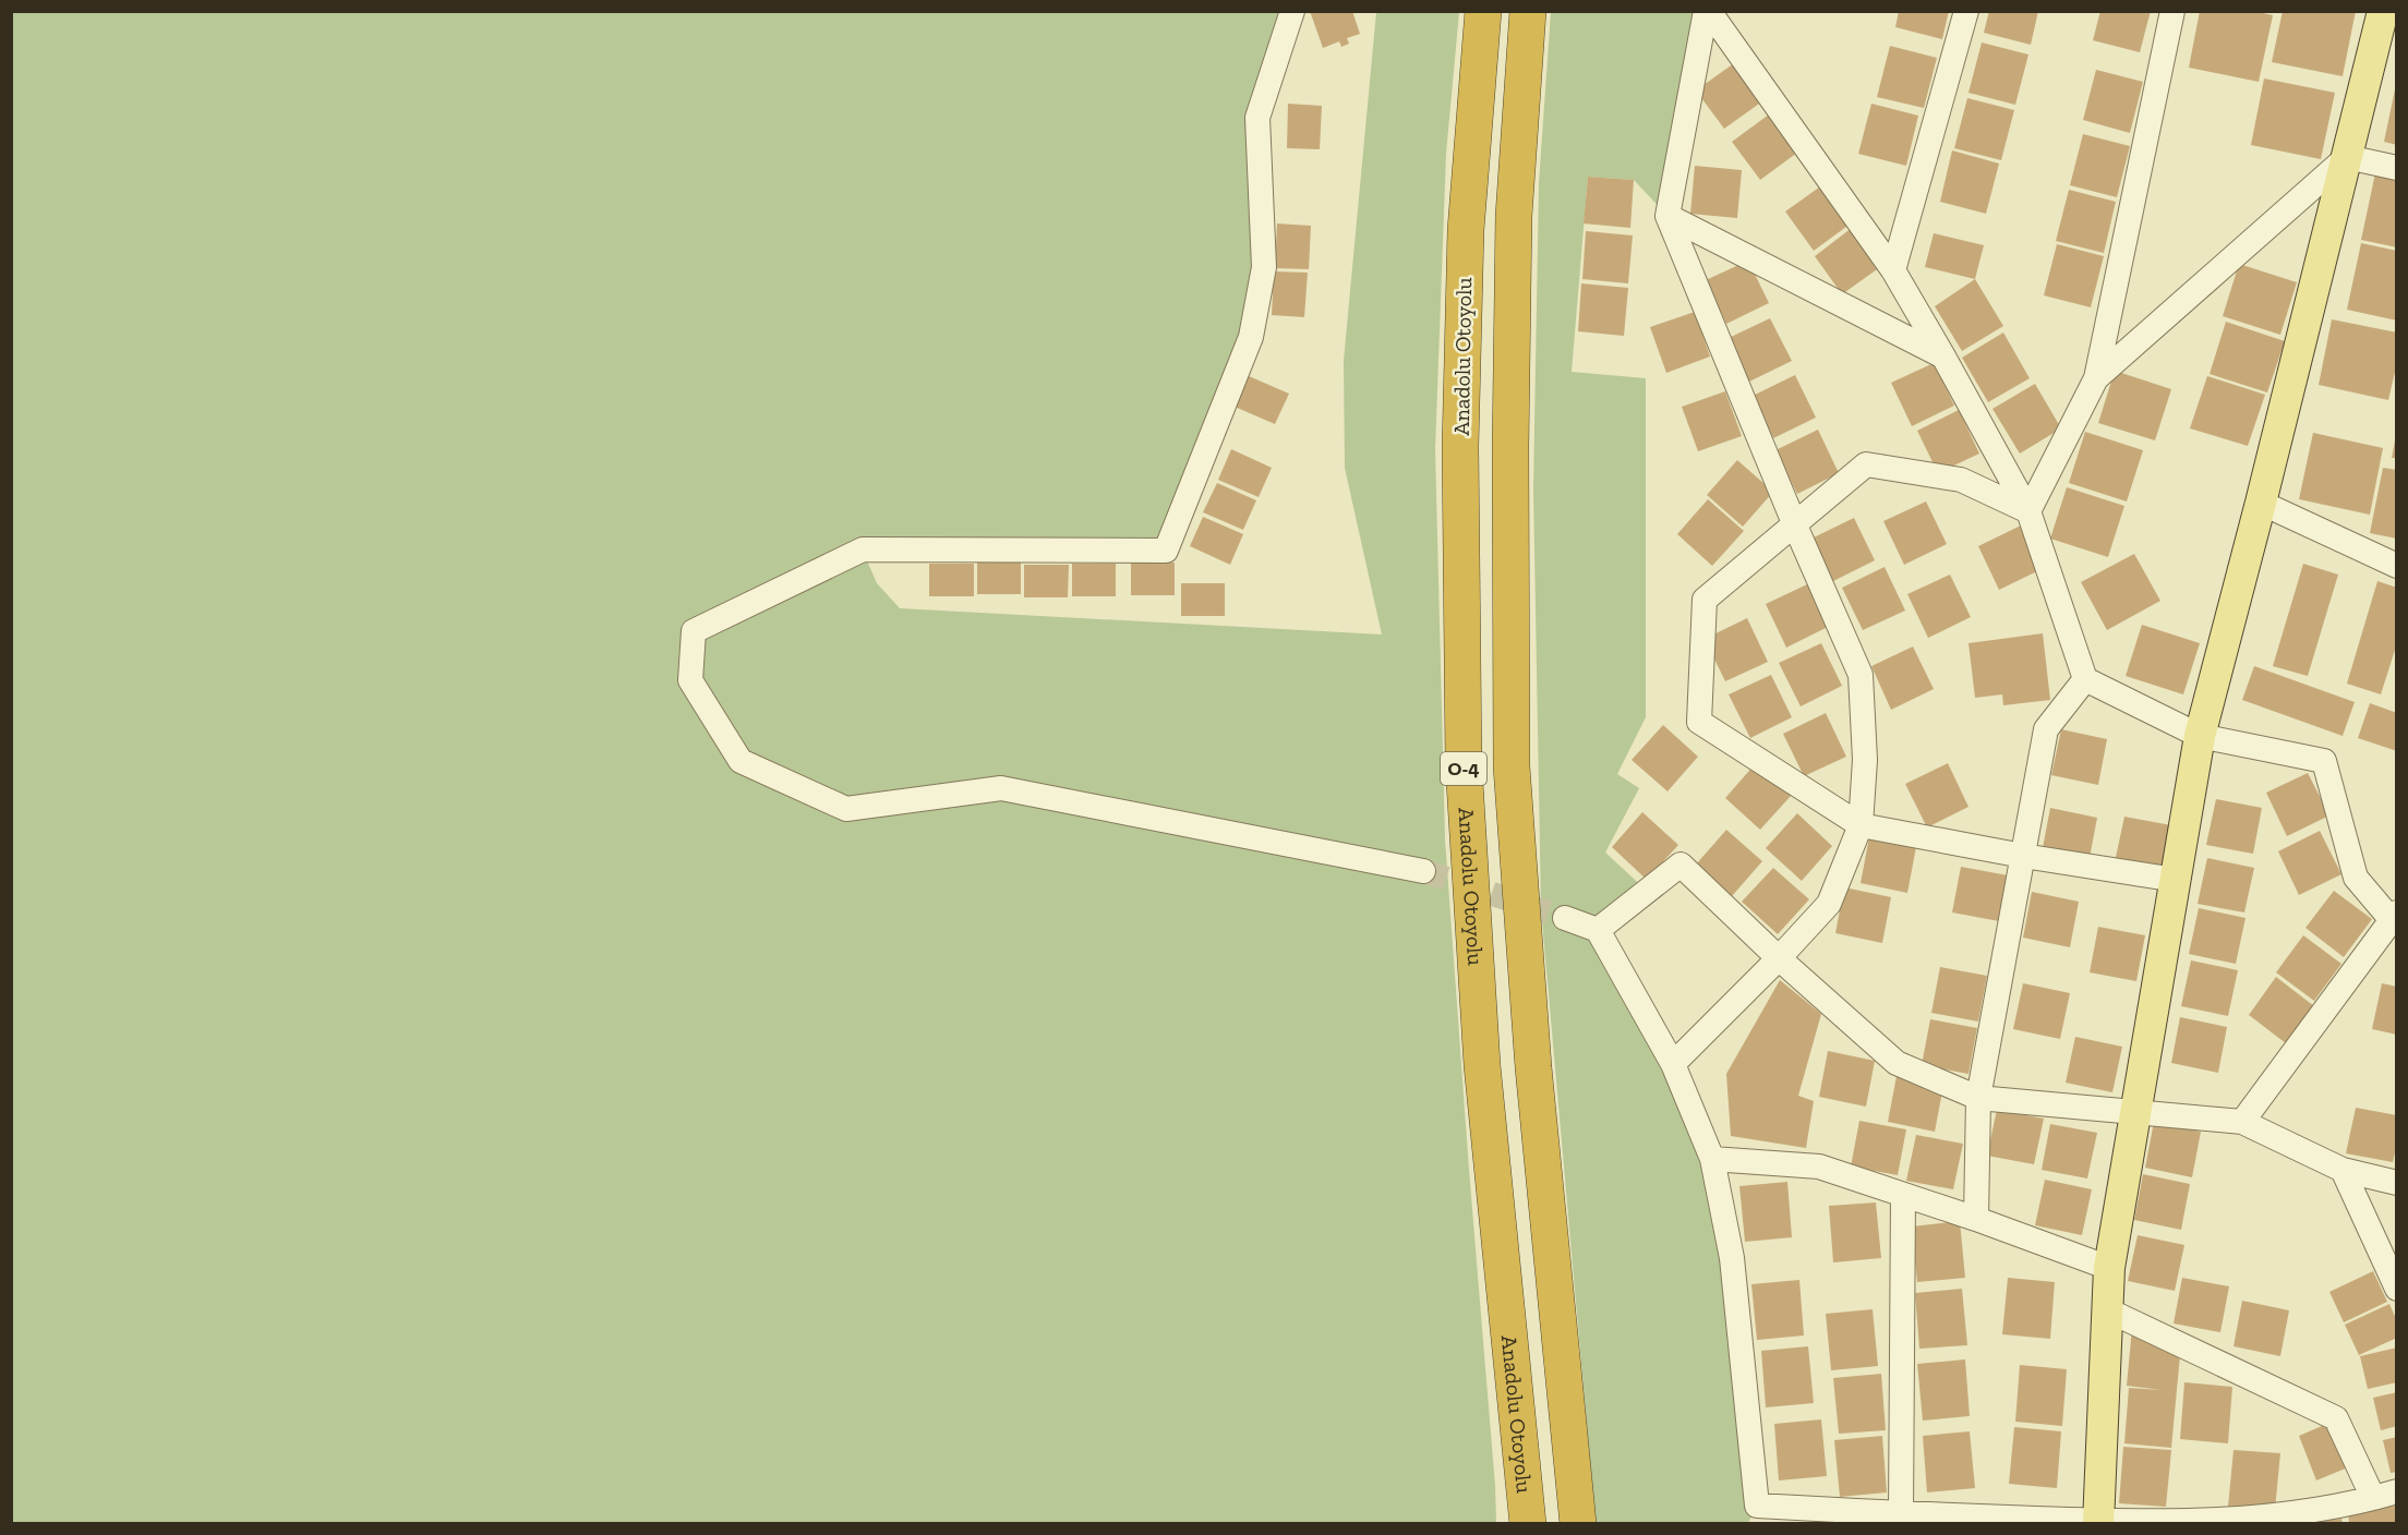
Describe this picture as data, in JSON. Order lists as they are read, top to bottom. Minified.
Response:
{"streets":{"highway":["Anadolu Otoyolu","O-4"]}}
